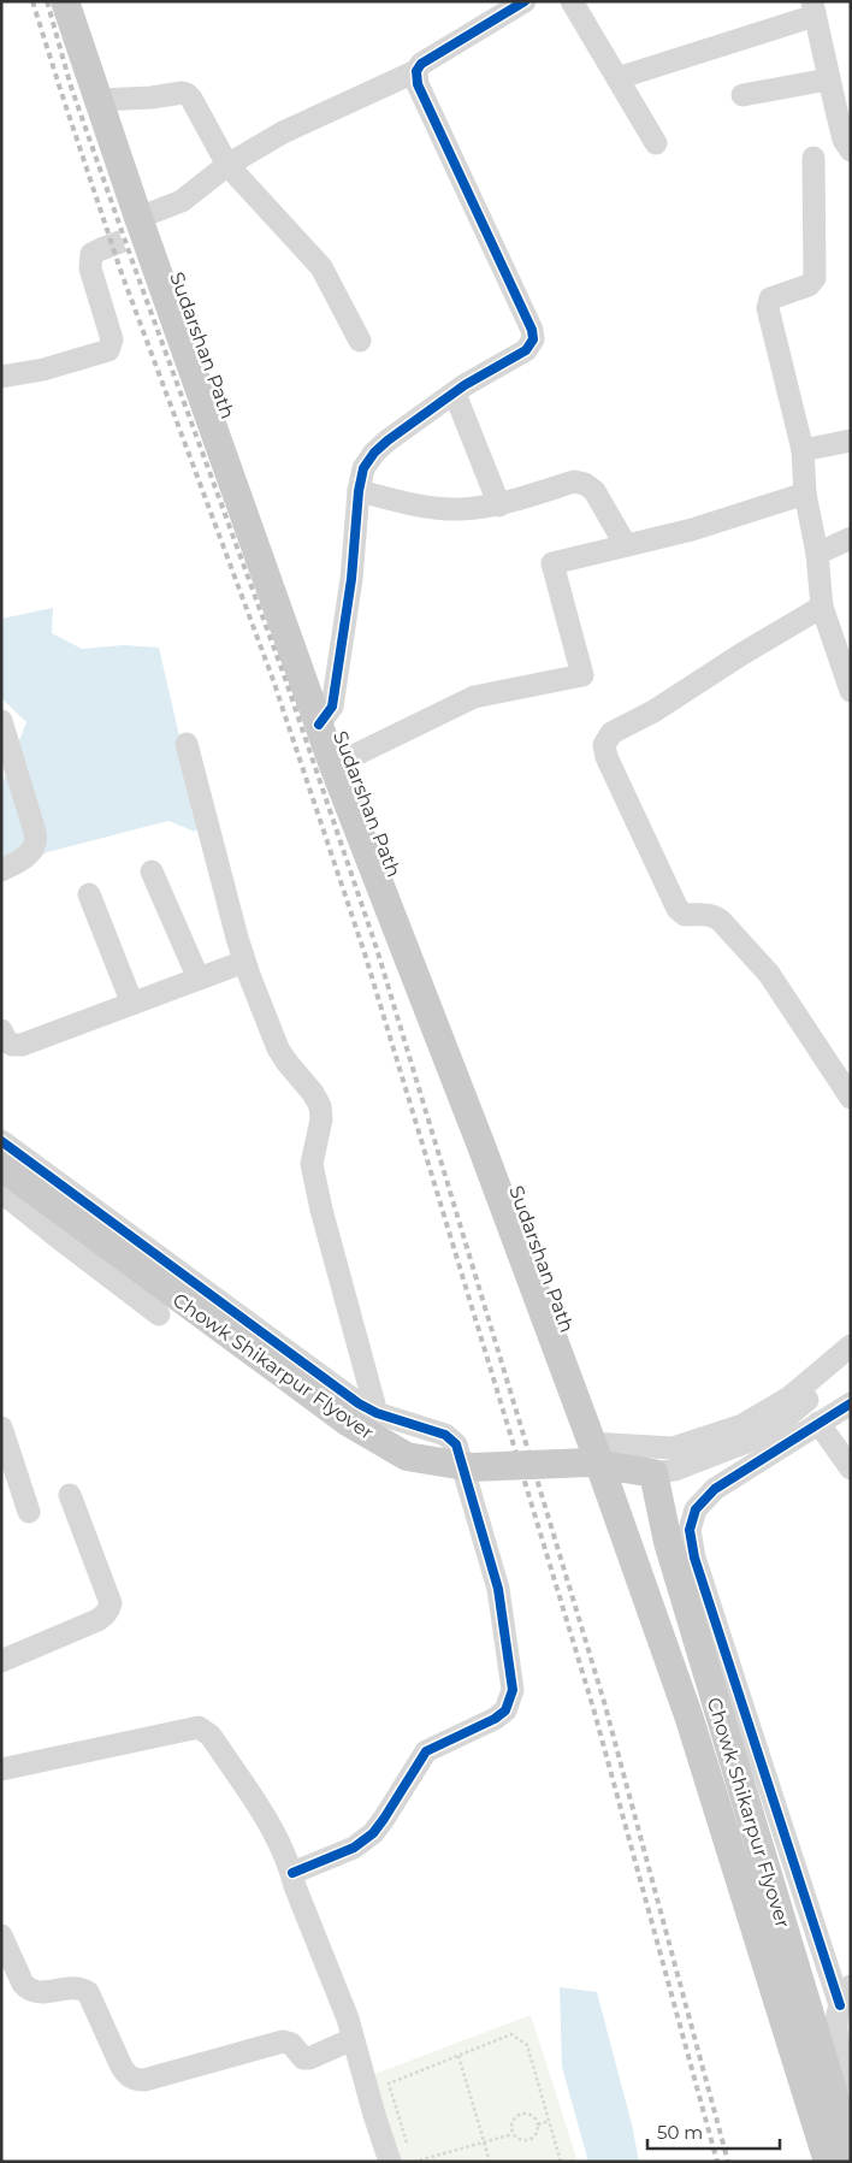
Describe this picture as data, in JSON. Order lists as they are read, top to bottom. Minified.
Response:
{"streets":{"main road":["Sudarshan Path","Chowk Shikarpur Flyover"]},"scale_bar":"50 m"}
